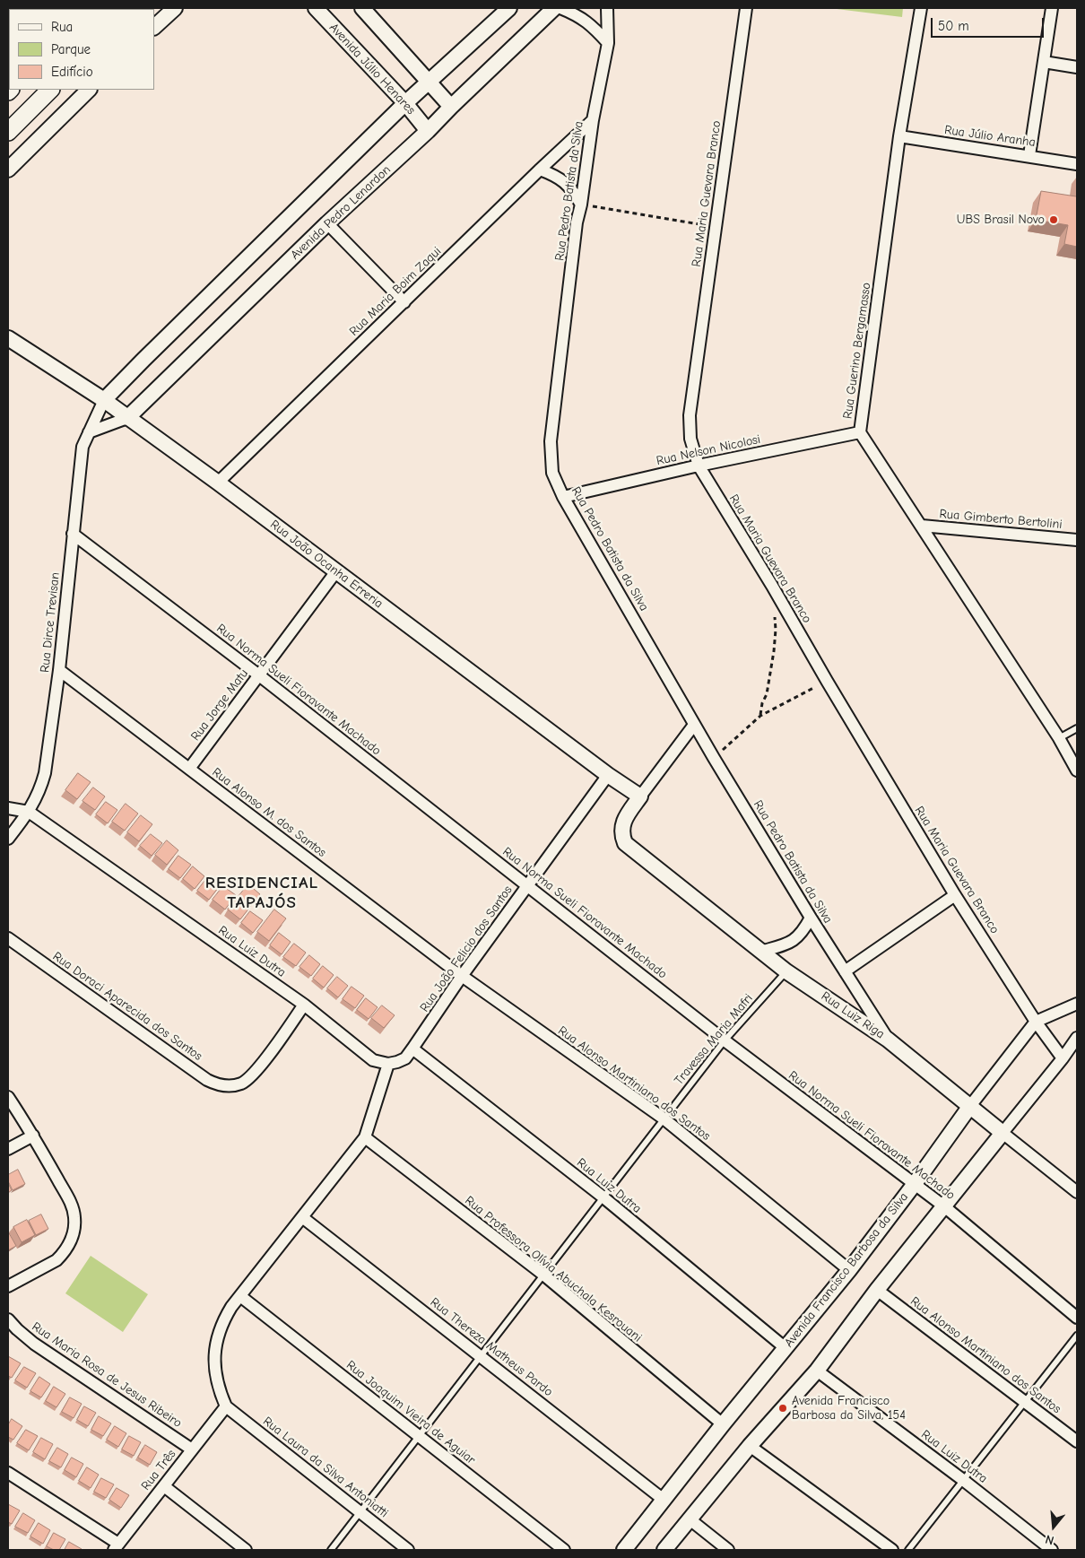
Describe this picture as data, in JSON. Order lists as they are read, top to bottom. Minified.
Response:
{"streets":{"street":["Avenida Júlio Henares","Rua Júlio Aranha","Rua Pedro Batista da Silva","Rua Maria Guevara Branco","Avenida Pedro Lenardon","Rua Maria Boim Zaqui","Rua Guerino Bergamasso","Rua Nelson Nicolosi","Rua Gimberto Bertolini","Rua João Ocanha Erreria","Rua Dirce Trevisan","Rua Norma Sueli Fioravante Machado","Rua Jorge Matu","Rua Alonso M. dos Santos","Rua João Felicio dos Santos","Rua Luiz Dutra","Rua Doraci Aparecida dos Santos","Rua Luiz Riga","Rua Alonso Martiniano dos Santos","Rua Professora Olívia Abuchala Kesrouani","Avenida Francisco Barbosa da Silva","Rua Thereza Matheus Pardo","Rua Maria Rosa de Jesus Ribeiro","Rua Joaquim Vieira de Aguiar","Rua Laura da Silva Antoniatti","Rua Três"],"lane":["Travessa Maria Mafri"]},"crossings":[["Avenida Júlio Henares","Avenida Pedro Lenardon"],["Rua Júlio Aranha","Rua Guerino Bergamasso"],["Rua Pedro Batista da Silva","Rua Maria Boim Zaqui"],["Rua Pedro Batista da Silva","Rua Nelson Nicolosi"],["Rua Pedro Batista da Silva","Rua Luiz Riga"],["Rua Maria Guevara Branco","Rua Nelson Nicolosi"],["Rua Maria Guevara Branco","Avenida Francisco Barbosa da Silva"],["Avenida Pedro Lenardon","Rua João Ocanha Erreria"],["Rua Maria Boim Zaqui","Rua João Ocanha Erreria"],["Rua Guerino Bergamasso","Rua Nelson Nicolosi"],["Rua Guerino Bergamasso","Rua Gimberto Bertolini"],["Rua João Ocanha Erreria","Rua Dirce Trevisan"],["Rua João Ocanha Erreria","Rua Jorge Matu"],["Rua João Ocanha Erreria","Rua João Felicio dos Santos"],["Rua João Ocanha Erreria","Rua Luiz Riga"],["Rua Dirce Trevisan","Rua Norma Sueli Fioravante Machado"],["Rua Dirce Trevisan","Rua Alonso M. dos Santos"],["Rua Dirce Trevisan","Rua Luiz Dutra"],["Rua Norma Sueli Fioravante Machado","Rua Jorge Matu"],["Rua Norma Sueli Fioravante Machado","Rua João Felicio dos Santos"],["Rua Norma Sueli Fioravante Machado","Travessa Maria Mafri"],["Rua Norma Sueli Fioravante Machado","Avenida Francisco Barbosa da Silva"],["Rua Jorge Matu","Rua Alonso M. dos Santos"],["Rua Alonso M. dos Santos","Rua João Felicio dos Santos"],["Rua Alonso M. dos Santos","Rua Alonso Martiniano dos Santos"],["Rua João Felicio dos Santos","Rua Luiz Dutra"],["Rua João Felicio dos Santos","Rua Alonso Martiniano dos Santos"],["Rua Luiz Dutra","Rua Doraci Aparecida dos Santos"],["Rua Luiz Dutra","Travessa Maria Mafri"],["Rua Luiz Dutra","Avenida Francisco Barbosa da Silva"],["Rua Luiz Riga","Travessa Maria Mafri"],["Rua Luiz Riga","Avenida Francisco Barbosa da Silva"],["Travessa Maria Mafri","Rua Alonso Martiniano dos Santos"],["Travessa Maria Mafri","Rua Professora Olívia Abuchala Kesrouani"],["Travessa Maria Mafri","Rua Thereza Matheus Pardo"],["Travessa Maria Mafri","Rua Joaquim Vieira de Aguiar"],["Travessa Maria Mafri","Rua Laura da Silva Antoniatti"],["Rua Alonso Martiniano dos Santos","Avenida Francisco Barbosa da Silva"],["Rua Professora Olívia Abuchala Kesrouani","Avenida Francisco Barbosa da Silva"],["Avenida Francisco Barbosa da Silva","Rua Thereza Matheus Pardo"],["Rua Maria Rosa de Jesus Ribeiro","Rua Três"],["Rua Laura da Silva Antoniatti","Rua Três"]],"districts":["RESIDENCIAL TAPAJÓS"],"places":["UBS Brasil Novo","Avenida Francisco Barbosa da Silva, 154"],"legend":["Rua","Parque","Edifício"],"scale_bar":"50 m","north":"bottom"}
